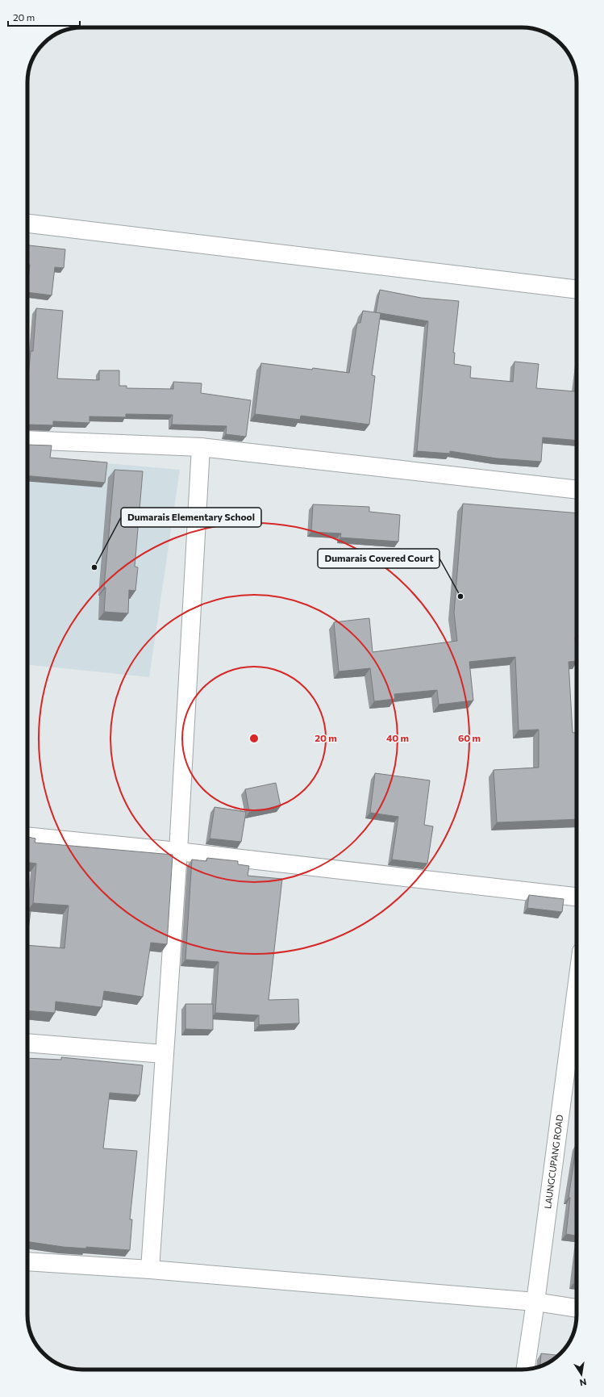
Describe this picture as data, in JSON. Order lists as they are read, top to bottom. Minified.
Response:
{"streets":{"street":["LAUNGCUPANG ROAD"]},"places":["Dumarais Elementary School","Dumarais Covered Court"],"scale_bar":"20 m","north":"bottom","rings":["20 m","40 m","60 m"]}
